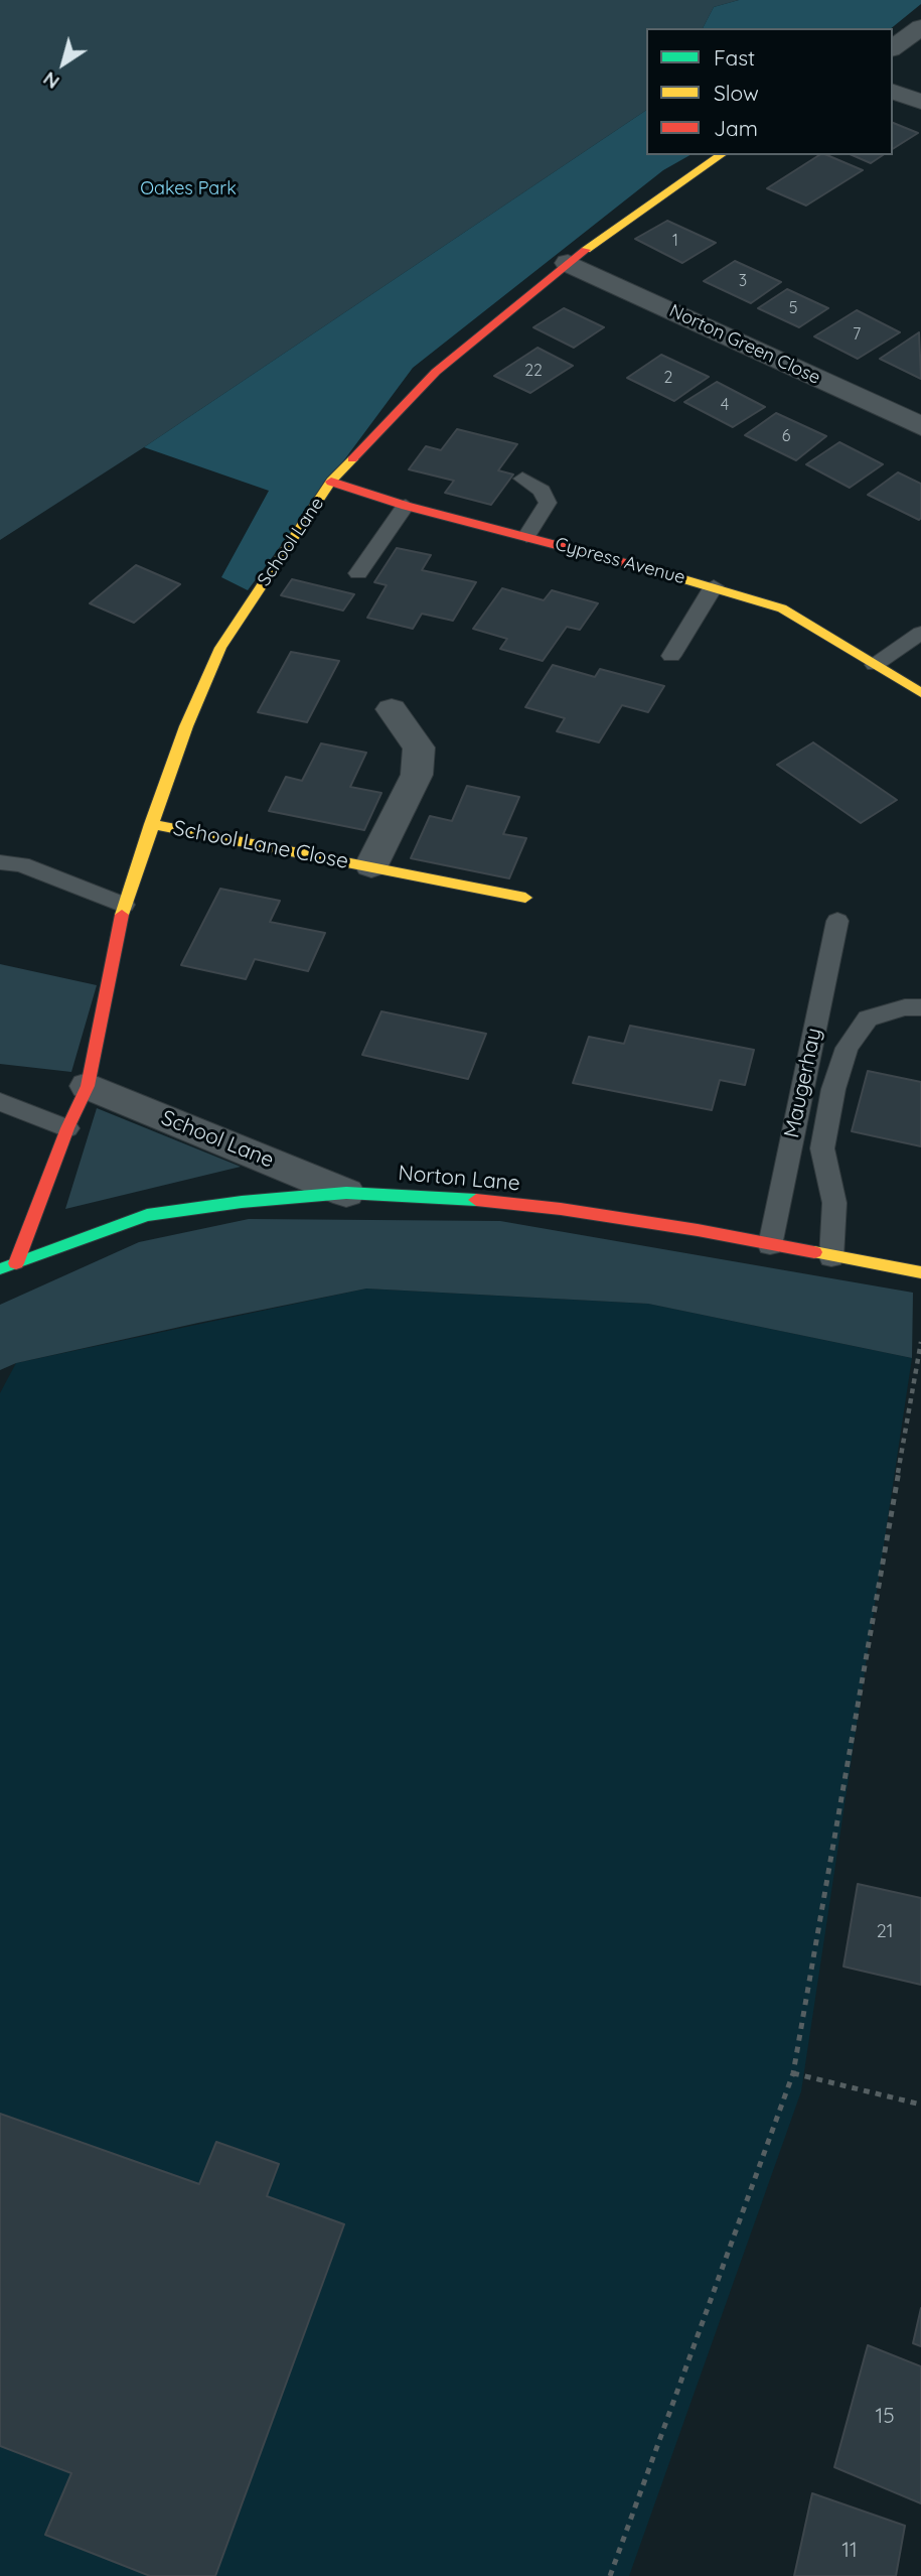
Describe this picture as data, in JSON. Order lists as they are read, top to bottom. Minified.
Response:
{"streets":{"street":["Norton Green Close","School Lane","Cypress Avenue","School Lane Close","Norton Lane"],"lane":["Maugerhay"]},"crossings":[["Norton Green Close","School Lane"],["School Lane","Cypress Avenue"],["School Lane","School Lane Close"],["School Lane","Norton Lane"],["Maugerhay","Norton Lane"]],"parks":["Oakes Park"],"house_numbers":["1","3","5","7","22","2","4","6","21","15","11"],"legend":["Fast","Slow","Jam"],"north":"bottom left"}
